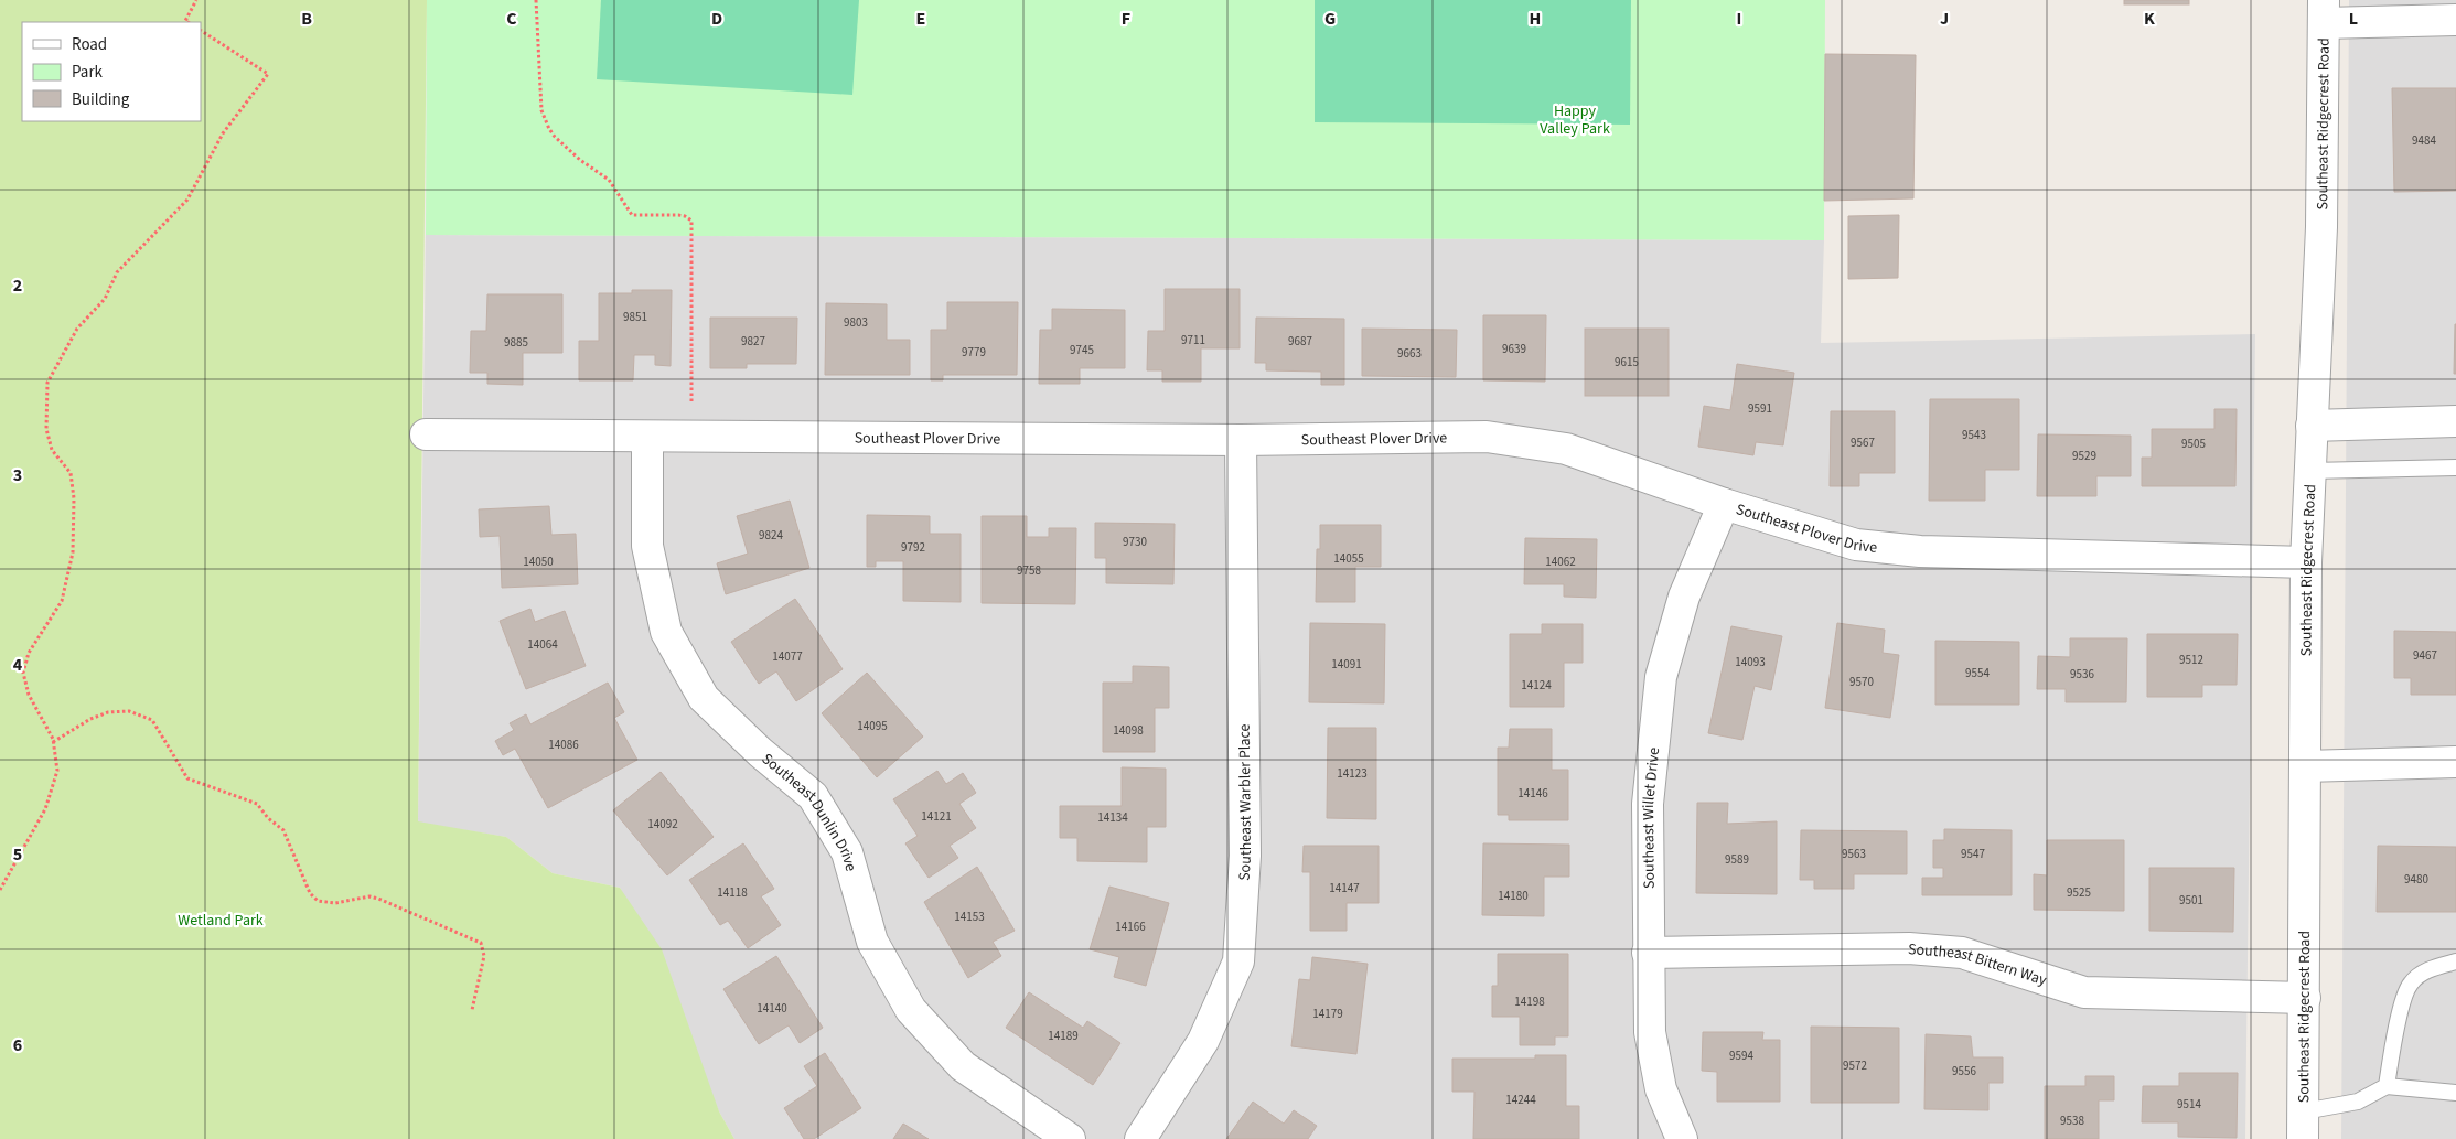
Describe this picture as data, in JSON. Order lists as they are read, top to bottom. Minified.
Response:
{"streets":{"street":["Southeast Ridgecrest Road","Southeast Plover Drive","Southeast Warbler Place","Southeast Dunlin Drive","Southeast Willet Drive","Southeast Bittern Way"]},"crossings":[["Southeast Ridgecrest Road","Southeast Plover Drive"],["Southeast Ridgecrest Road","Southeast Bittern Way"],["Southeast Plover Drive","Southeast Warbler Place"],["Southeast Plover Drive","Southeast Dunlin Drive"],["Southeast Plover Drive","Southeast Willet Drive"],["Southeast Willet Drive","Southeast Bittern Way"]],"parks":["Happy Valley Park","Wetland Park"],"house_numbers":["9484","9851","9803","9711","9827","9687","9885","9639","9745","9779","9663","9615","9591","9543","9567","9505","9529","9824","9730","9792","14055","14050","14062","9758","14064","9467","14077","9512","14093","14091","9554","9536","9570","14124","14095","14098","14086","14123","14146","14121","14134","14092","9563","9547","9589","9480","14147","14118","9525","14180","9501","14153","14166","14198","14140","14179","14189","9594","9572","9556","14244","9514","9538"],"legend":["Road","Park","Building"],"grid":{"columns":["B","C","D","E","F","G","H","I","J","K","L"],"rows":["2","3","4","5","6"]}}
